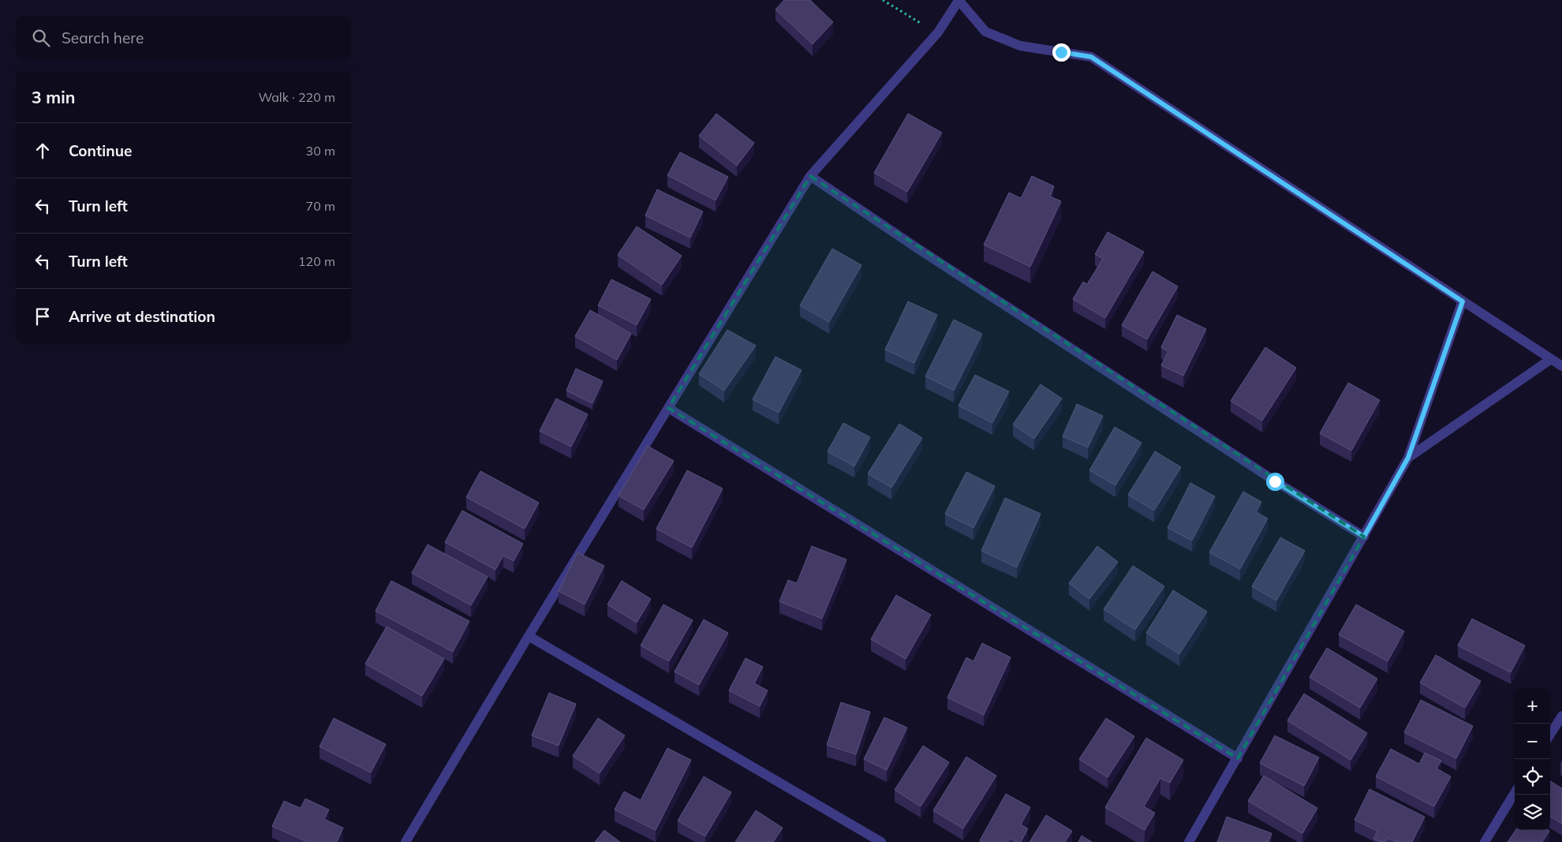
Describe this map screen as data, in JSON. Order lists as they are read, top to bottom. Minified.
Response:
{"page":{"search":"Search here","heading":["3 min","Walk · 220 m"],"list":[["Continue","30 m"],["Turn left","70 m"],["Turn left","120 m"],"Arrive at destination"],"map_buttons":["+","−"]}}
